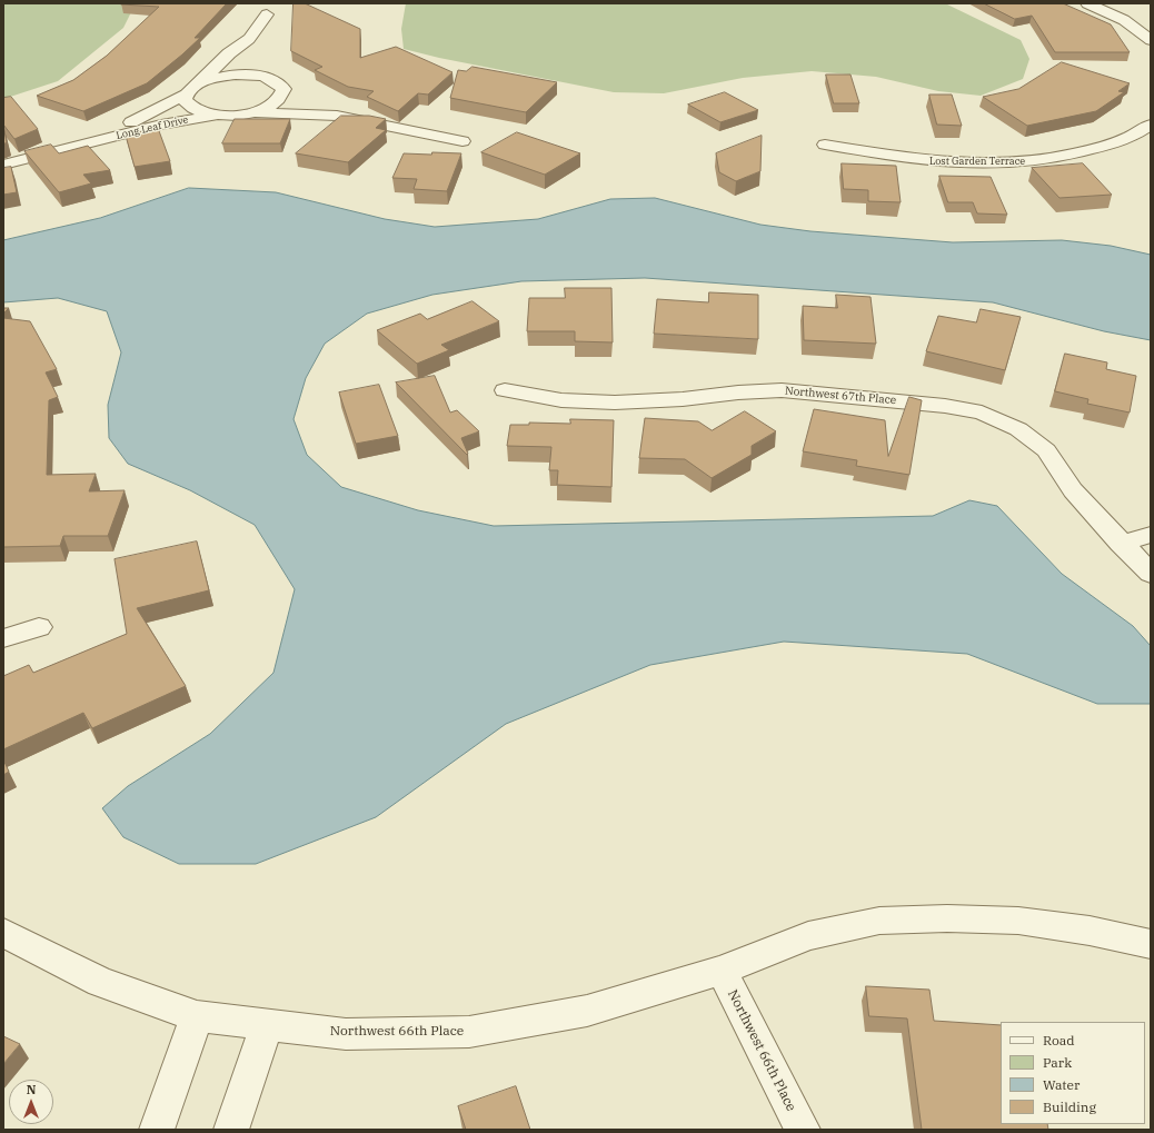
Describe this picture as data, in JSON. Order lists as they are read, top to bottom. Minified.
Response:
{"streets":{"street":["Long Leaf Drive","Lost Garden Terrace","Northwest 67th Place","Northwest 66th Place"]},"legend":["Road","Park","Water","Building"],"north":"top"}
